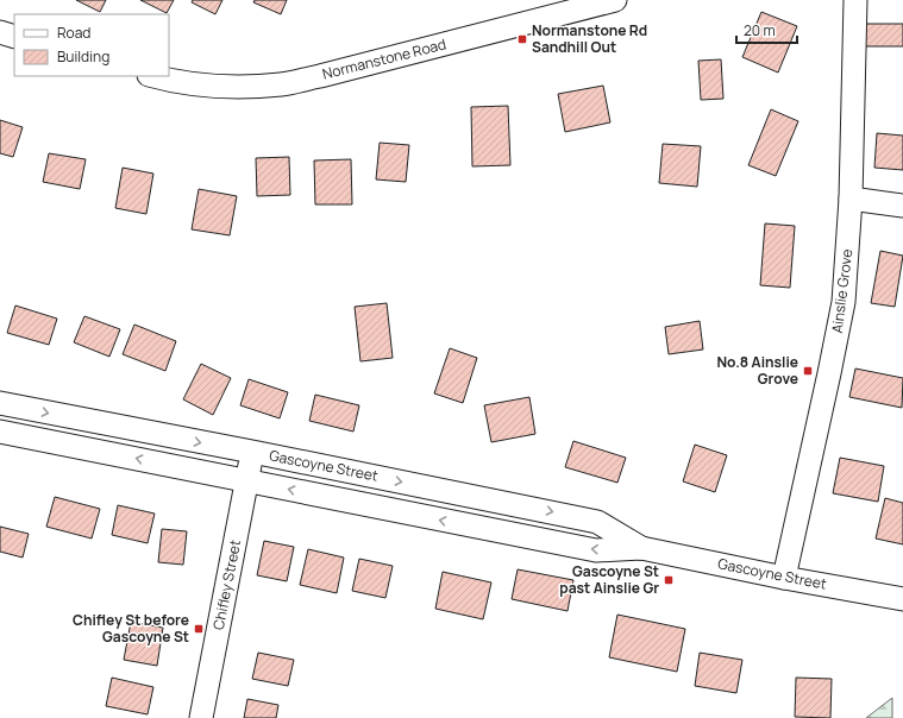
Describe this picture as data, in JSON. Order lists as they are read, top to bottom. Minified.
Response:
{"streets":{"street":["Normanstone Road","Ainslie Grove","Gascoyne Street","Chifley Street"]},"crossings":[["Ainslie Grove","Gascoyne Street"],["Gascoyne Street","Chifley Street"]],"places":{"transit":["Normanstone Rd Sandhill Out","No.8 Ainslie Grove","Gascoyne St past Ainslie Gr","Chifley St before Gascoyne St"]},"legend":["Road","Building"],"scale_bar":"20 m"}
